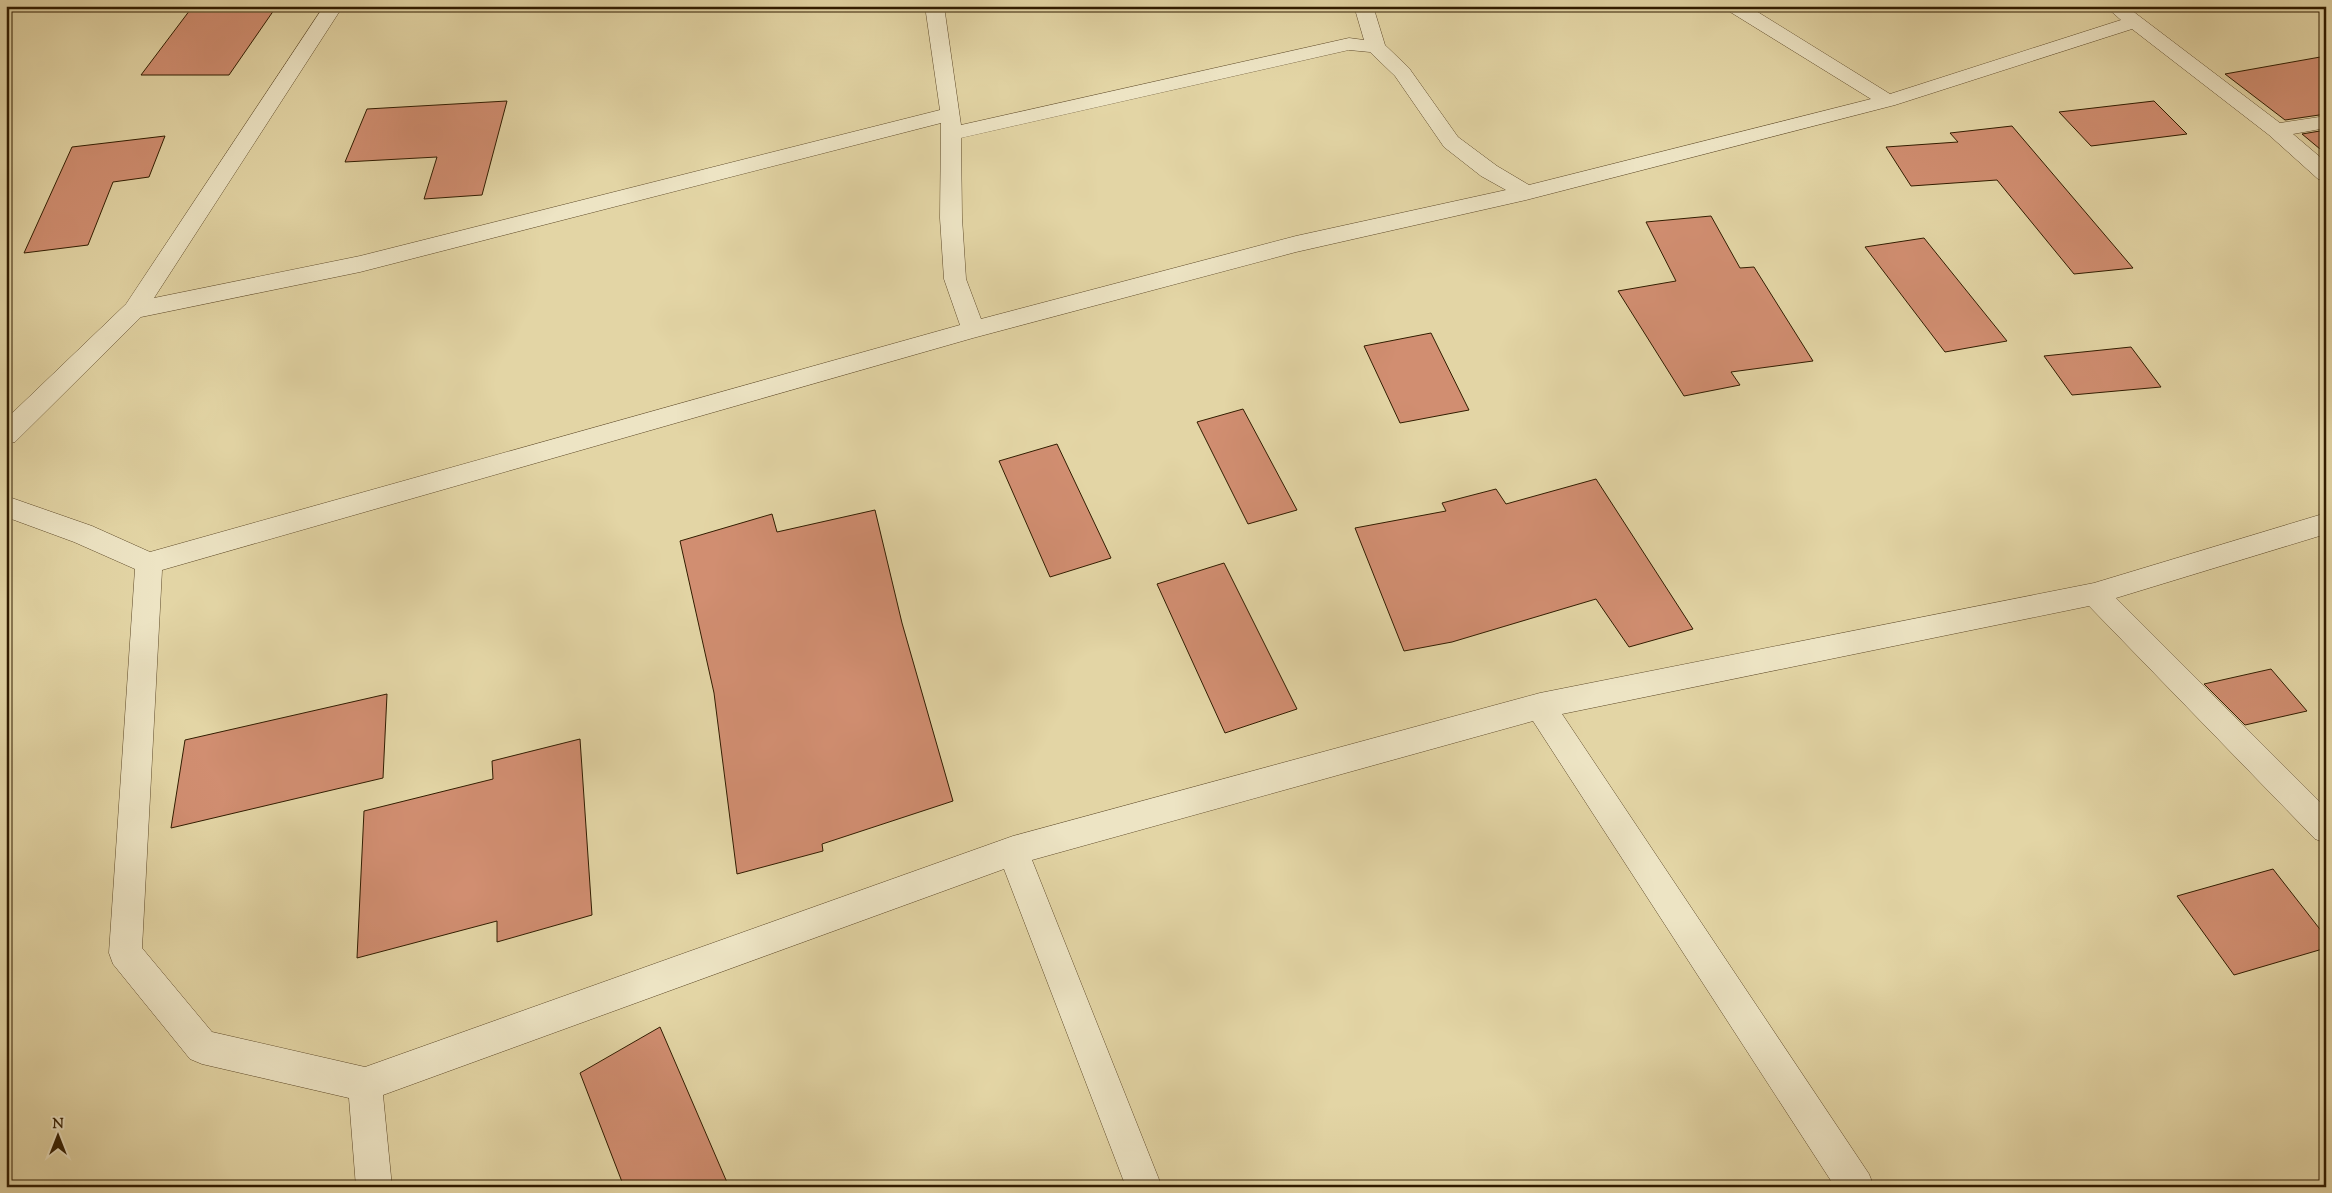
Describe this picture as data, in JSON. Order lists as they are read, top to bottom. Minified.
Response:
{"north":"top"}
